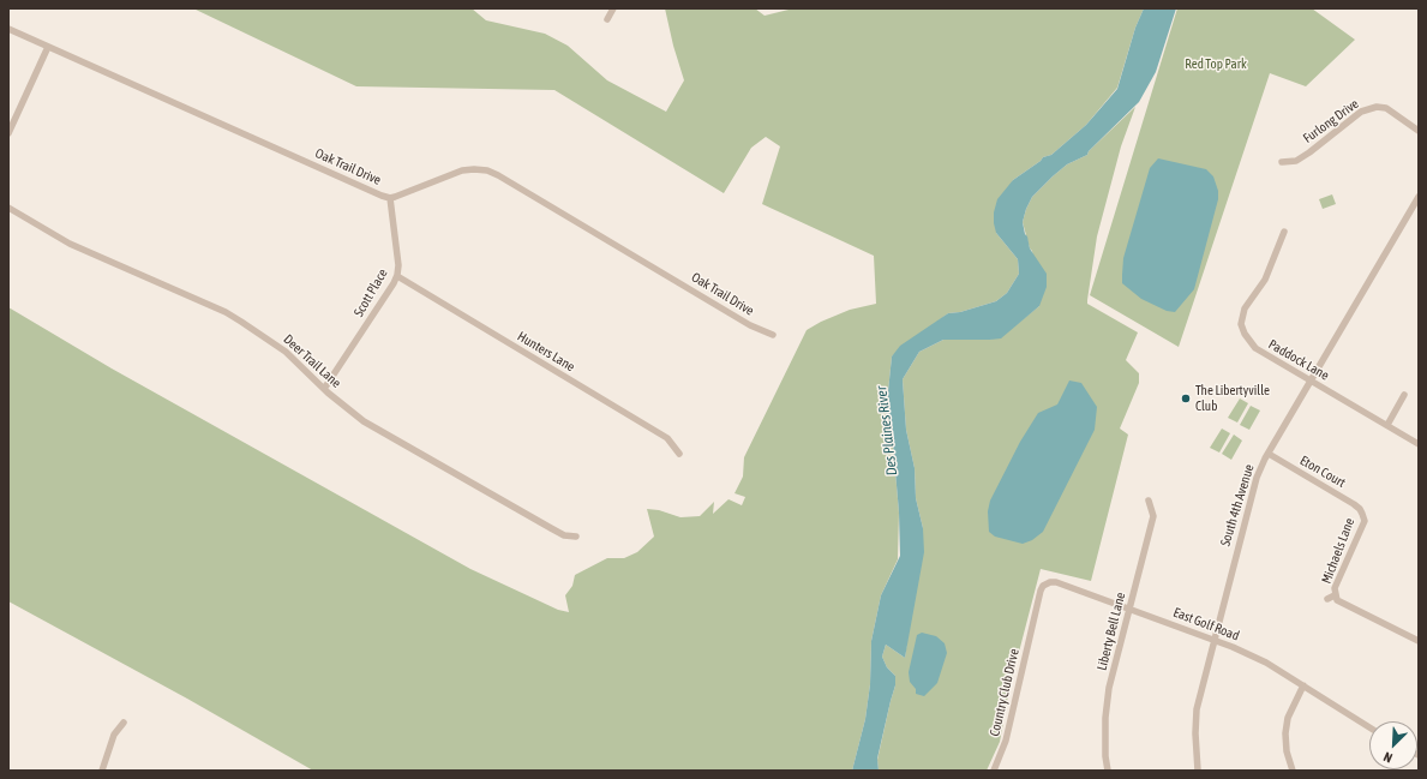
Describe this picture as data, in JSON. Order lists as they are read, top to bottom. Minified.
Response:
{"streets":{"street":["Furlong Drive","Oak Trail Drive","Scott Place","Hunters Lane","Paddock Lane","Deer Trail Lane","Eton Court","South 4th Avenue","Michaels Lane","East Golf Road","Liberty Bell Lane","Country Club Drive"]},"crossings":[["Oak Trail Drive","Scott Place"],["Scott Place","Hunters Lane"],["Scott Place","Deer Trail Lane"],["Paddock Lane","South 4th Avenue"],["Eton Court","South 4th Avenue"],["Eton Court","Michaels Lane"],["South 4th Avenue","East Golf Road"],["East Golf Road","Liberty Bell Lane"],["East Golf Road","Country Club Drive"]],"water":["Des Plaines River"],"parks":["Red Top Park"],"places":["The Libertyville Club"],"north":"bottom left"}
